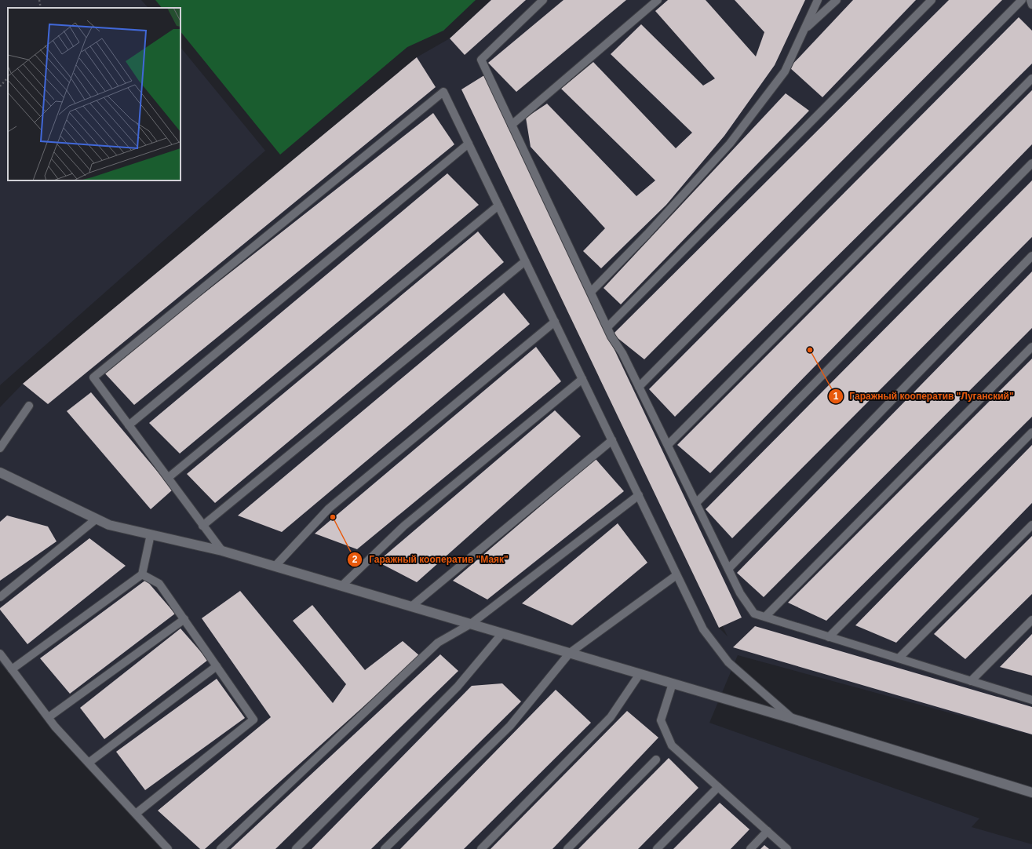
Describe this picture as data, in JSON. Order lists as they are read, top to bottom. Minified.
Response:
{"places":["Гаражный кооператив \"Луганский\"","Гаражный кооператив \"Маяк\""]}
